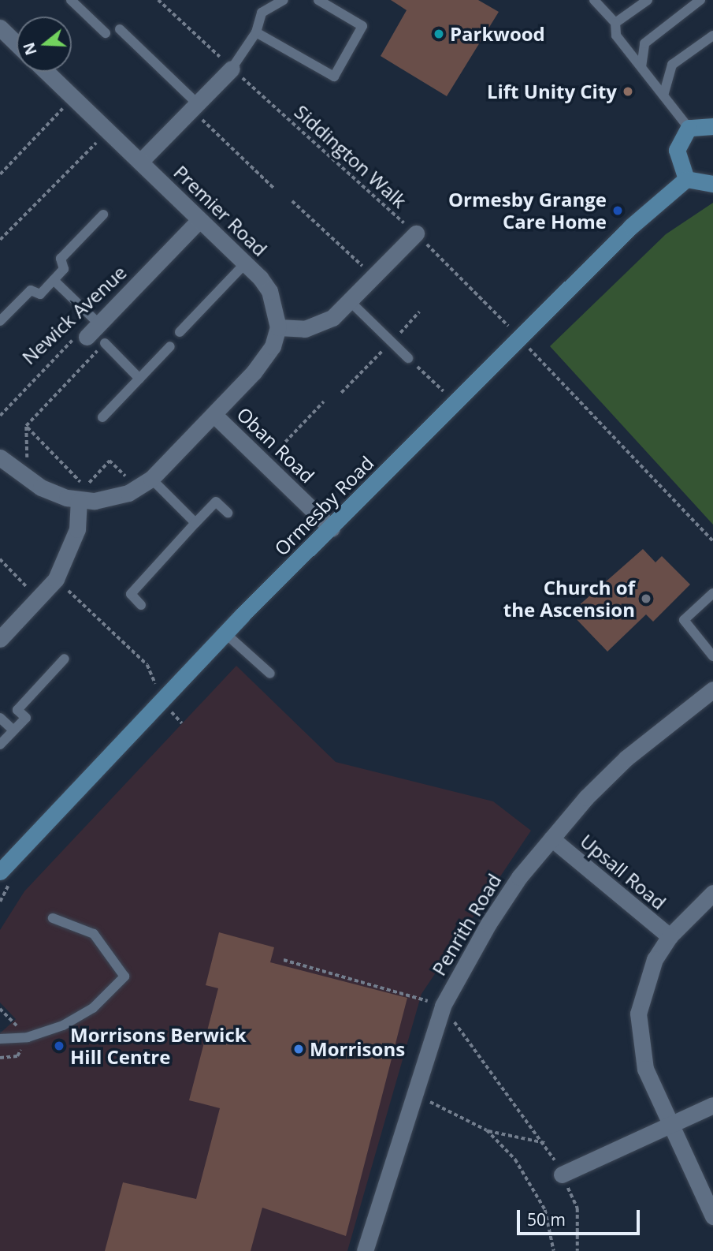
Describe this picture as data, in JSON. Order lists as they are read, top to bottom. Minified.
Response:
{"streets":{"street":["Premier Road","Newick Avenue","Oban Road","Ormesby Road","Upsall Road","Penrith Road"],"path":["Siddington Walk"]},"crossings":[["Siddington Walk","Ormesby Road"],["Premier Road","Newick Avenue"],["Oban Road","Ormesby Road"],["Upsall Road","Penrith Road"]],"places":["Parkwood","Lift Unity City","Ormesby Grange Care Home","Church of the Ascension","Morrisons Berwick Hill Centre","Morrisons"],"scale_bar":"50 m","north":"left"}
